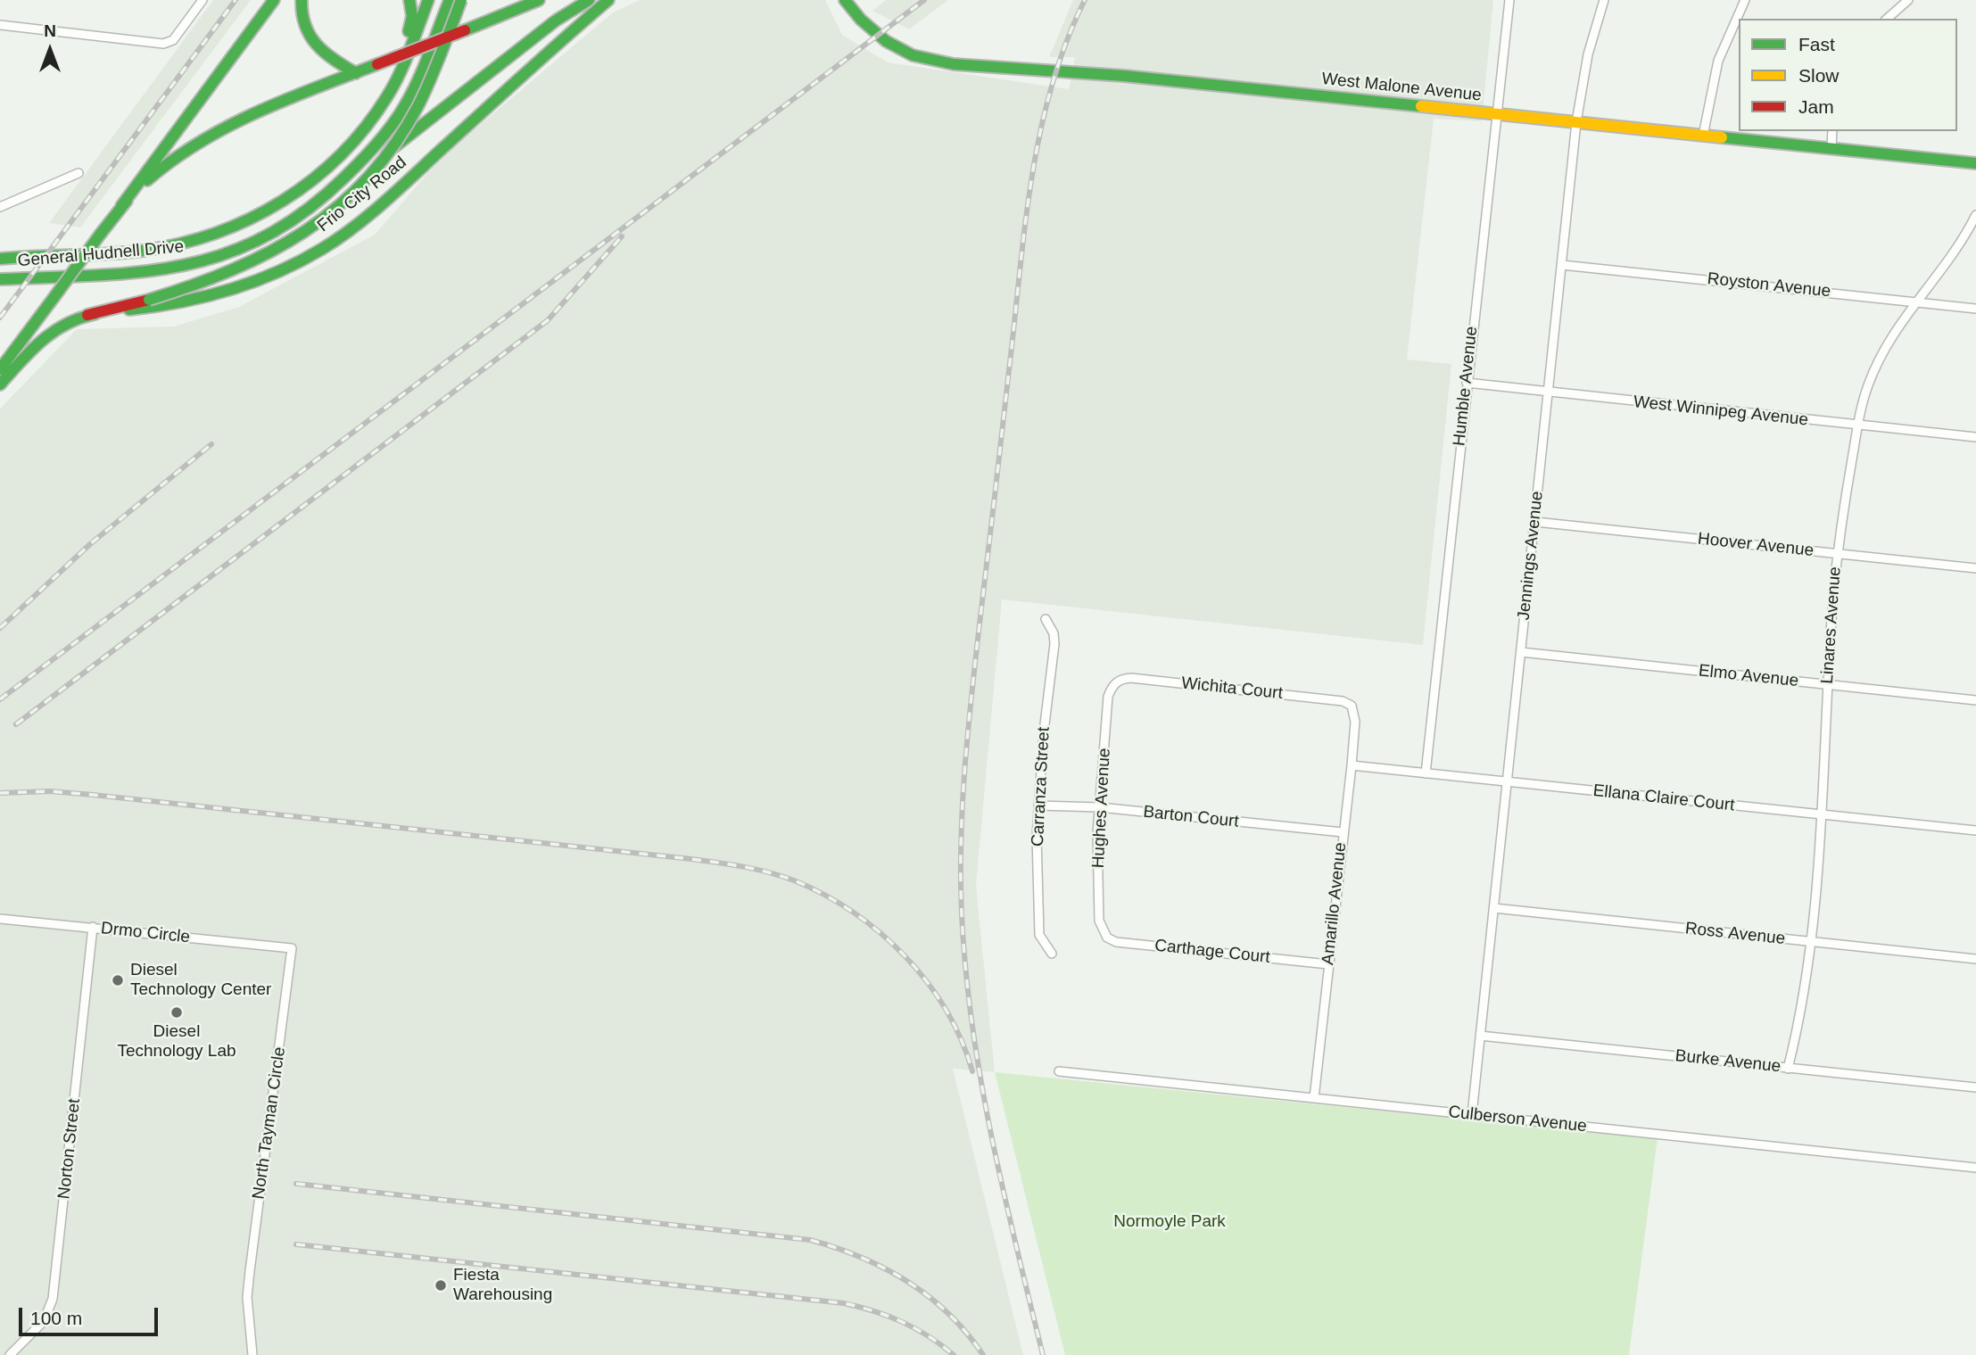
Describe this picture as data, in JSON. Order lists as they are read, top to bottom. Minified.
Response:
{"streets":{"main road":["West Malone Avenue","Frio City Road","General Hudnell Drive"],"street":["Royston Avenue","Humble Avenue","West Winnipeg Avenue","Hoover Avenue","Jennings Avenue","Linares Avenue","Elmo Avenue","Wichita Court","Carranza Street","Ellana Claire Court","Hughes Avenue","Barton Court","Amarillo Avenue","Drmo Circle","Ross Avenue","Carthage Court","Burke Avenue","Culberson Avenue","North Tayman Circle","Norton Street"]},"crossings":[["West Malone Avenue","Humble Avenue"],["West Malone Avenue","Jennings Avenue"],["Royston Avenue","Jennings Avenue"],["Royston Avenue","Linares Avenue"],["Humble Avenue","West Winnipeg Avenue"],["Humble Avenue","Ellana Claire Court"],["West Winnipeg Avenue","Jennings Avenue"],["West Winnipeg Avenue","Linares Avenue"],["Hoover Avenue","Jennings Avenue"],["Hoover Avenue","Linares Avenue"],["Jennings Avenue","Elmo Avenue"],["Jennings Avenue","Ellana Claire Court"],["Jennings Avenue","Ross Avenue"],["Jennings Avenue","Burke Avenue"],["Jennings Avenue","Culberson Avenue"],["Linares Avenue","Elmo Avenue"],["Linares Avenue","Ellana Claire Court"],["Linares Avenue","Ross Avenue"],["Linares Avenue","Burke Avenue"],["Wichita Court","Hughes Avenue"],["Wichita Court","Amarillo Avenue"],["Carranza Street","Barton Court"],["Ellana Claire Court","Amarillo Avenue"],["Hughes Avenue","Barton Court"],["Hughes Avenue","Carthage Court"],["Barton Court","Amarillo Avenue"],["Amarillo Avenue","Carthage Court"],["Amarillo Avenue","Culberson Avenue"],["Drmo Circle","North Tayman Circle"],["Drmo Circle","Norton Street"]],"parks":["Normoyle Park"],"places":["Diesel Technology Center","Diesel Technology Lab","Fiesta Warehousing"],"legend":["Fast","Slow","Jam"],"scale_bar":"100 m","north":"top"}
